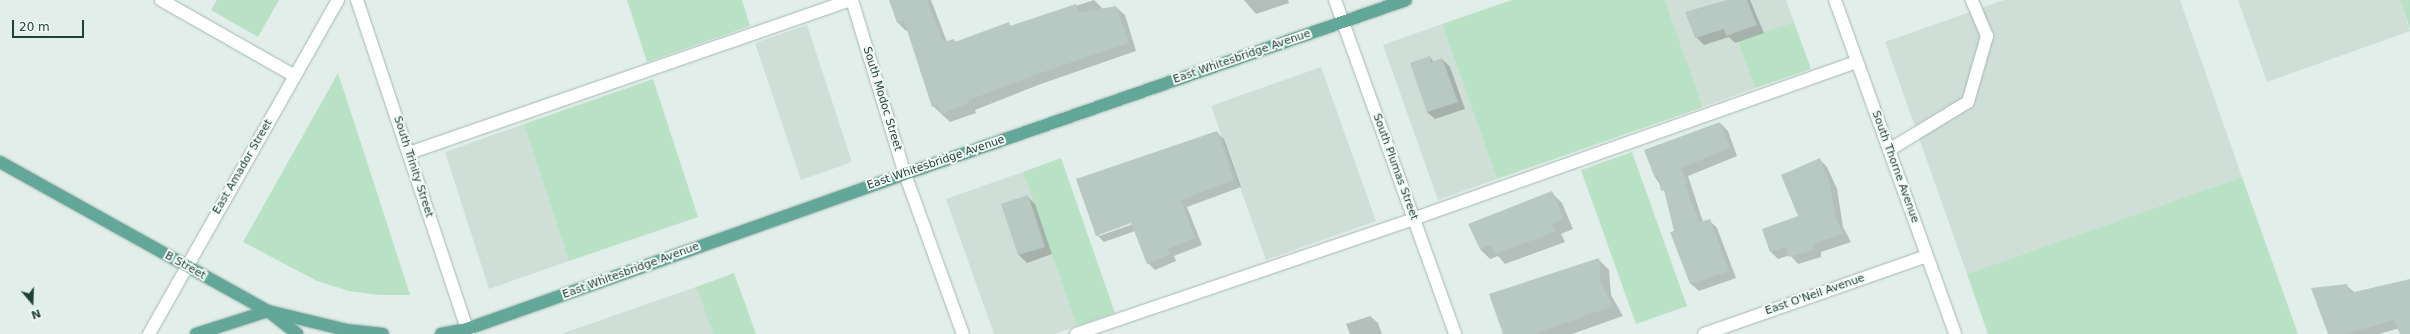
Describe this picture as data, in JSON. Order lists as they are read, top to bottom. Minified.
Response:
{"streets":{"main road":["East Whitesbridge Avenue","B Street"],"street":["South Modoc Street","East Amador Street","South Trinity Street","South Plumas Street","South Thorne Avenue","East O'Neil Avenue"]},"crossings":[["East Whitesbridge Avenue","South Modoc Street"],["East Whitesbridge Avenue","South Trinity Street"],["East Whitesbridge Avenue","South Plumas Street"],["East Amador Street","B Street"],["South Thorne Avenue","East O'Neil Avenue"]],"scale_bar":"20 m","north":"bottom"}
